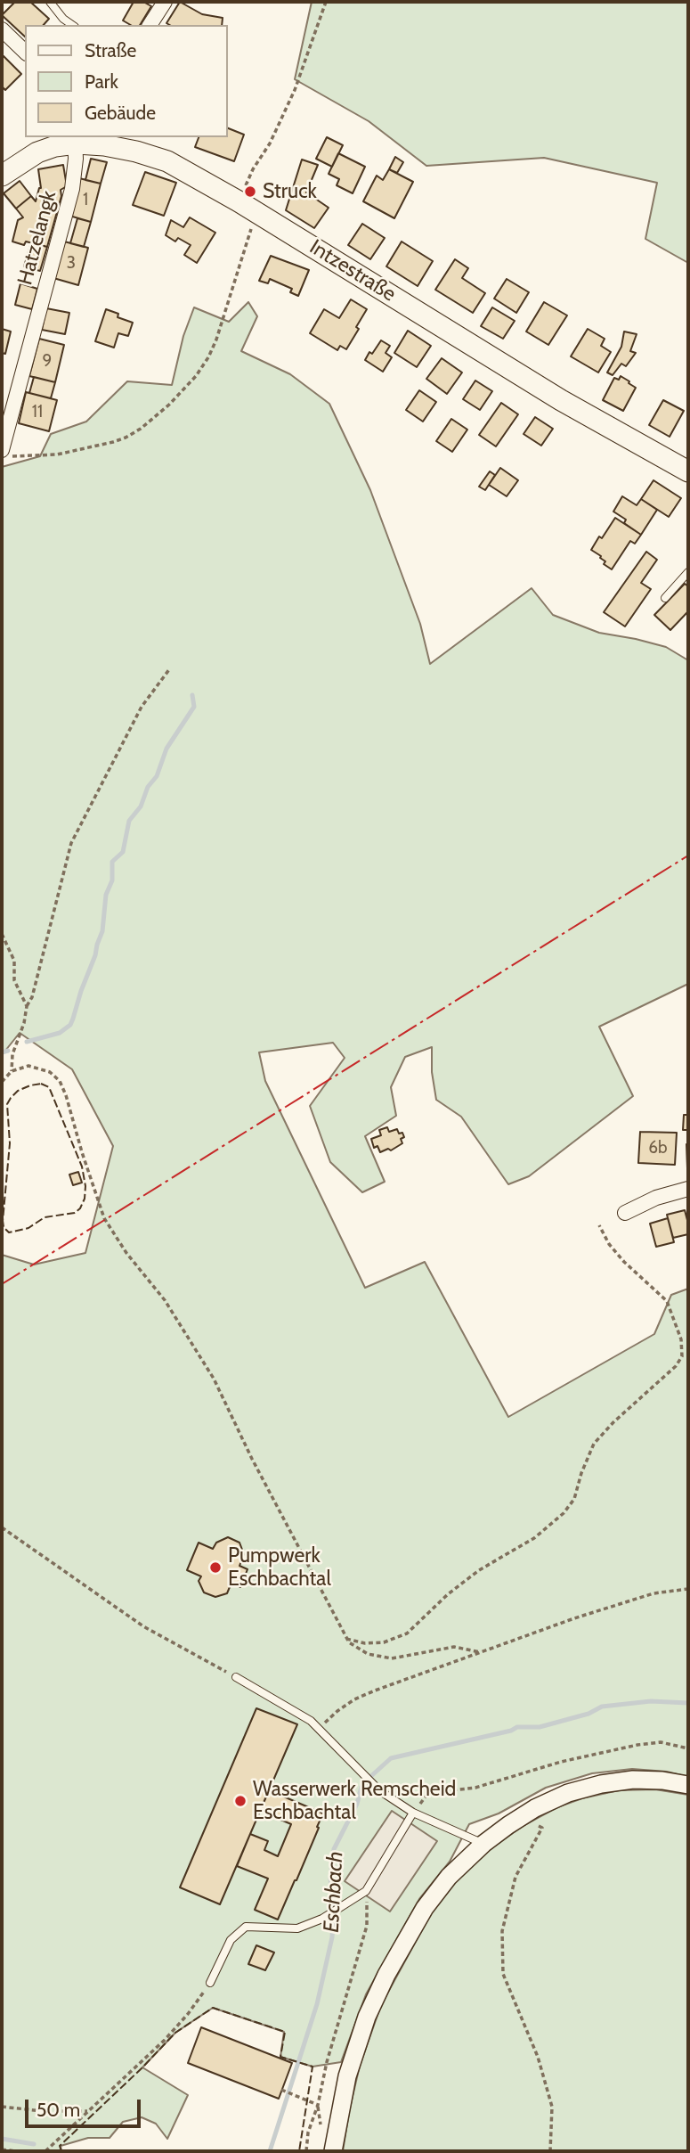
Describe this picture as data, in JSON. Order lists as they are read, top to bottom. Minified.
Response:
{"streets":{"main road":["Intzestraße"],"street":["Hatzelangk"]},"crossings":[["Hatzelangk","Intzestraße"]],"water":["Eschbach"],"places":["Struck","Pumpwerk Eschbachtal","Wasserwerk Remscheid Eschbachtal"],"house_numbers":["1","3","9","11","6b"],"legend":["Straße","Park","Gebäude"],"scale_bar":"50 m"}
